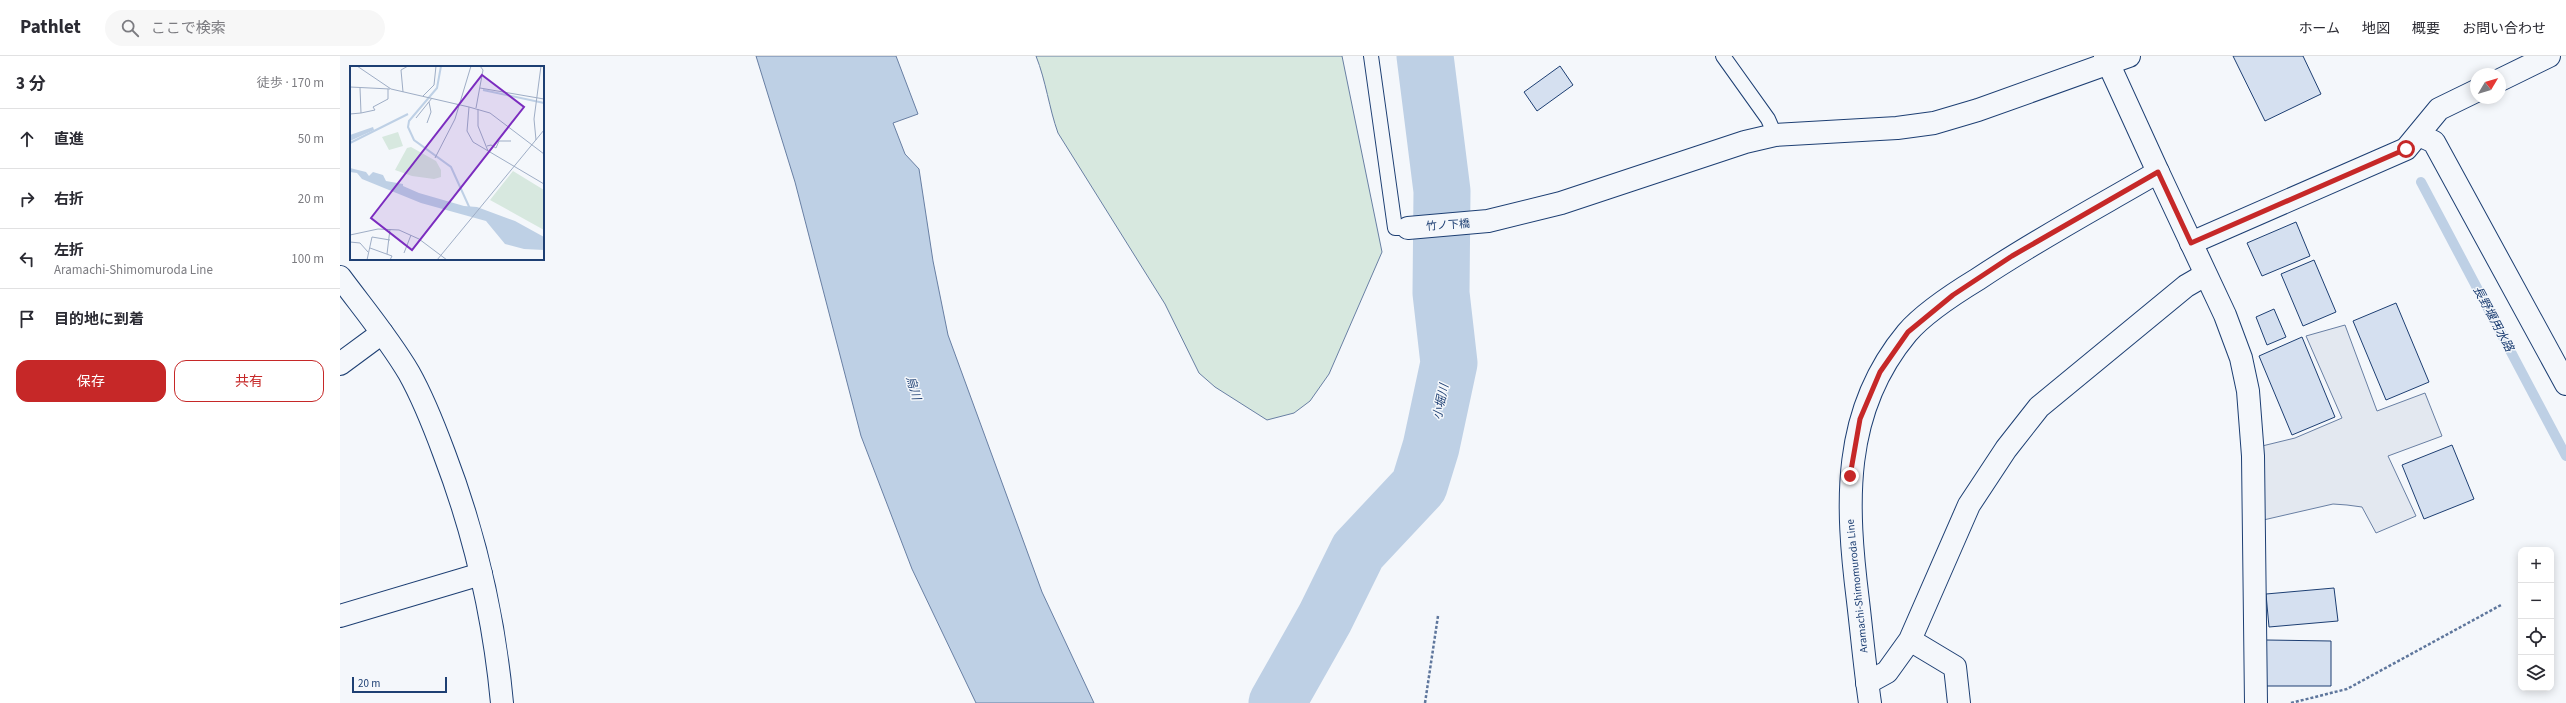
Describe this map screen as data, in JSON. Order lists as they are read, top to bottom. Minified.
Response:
{"streets":{"street":["竹ノ下橋","Aramachi-Shimomuroda Line"]},"water":["長野堰用水路","烏川","小堀川"],"scale_bar":"20 m","north":"top right","page":{"header":"Pathlet","search":"ここで検索","nav":["ホーム","地図","概要","お問い合わせ"],"heading":["3 分","徒歩 · 170 m"],"list":[["直進","50 m"],["右折","20 m"],["左折","Aramachi-Shimomuroda Line","100 m"],"目的地に到着"],"buttons":["保存","共有"],"map_buttons":["+","−"],"scale":"20 m"}}
